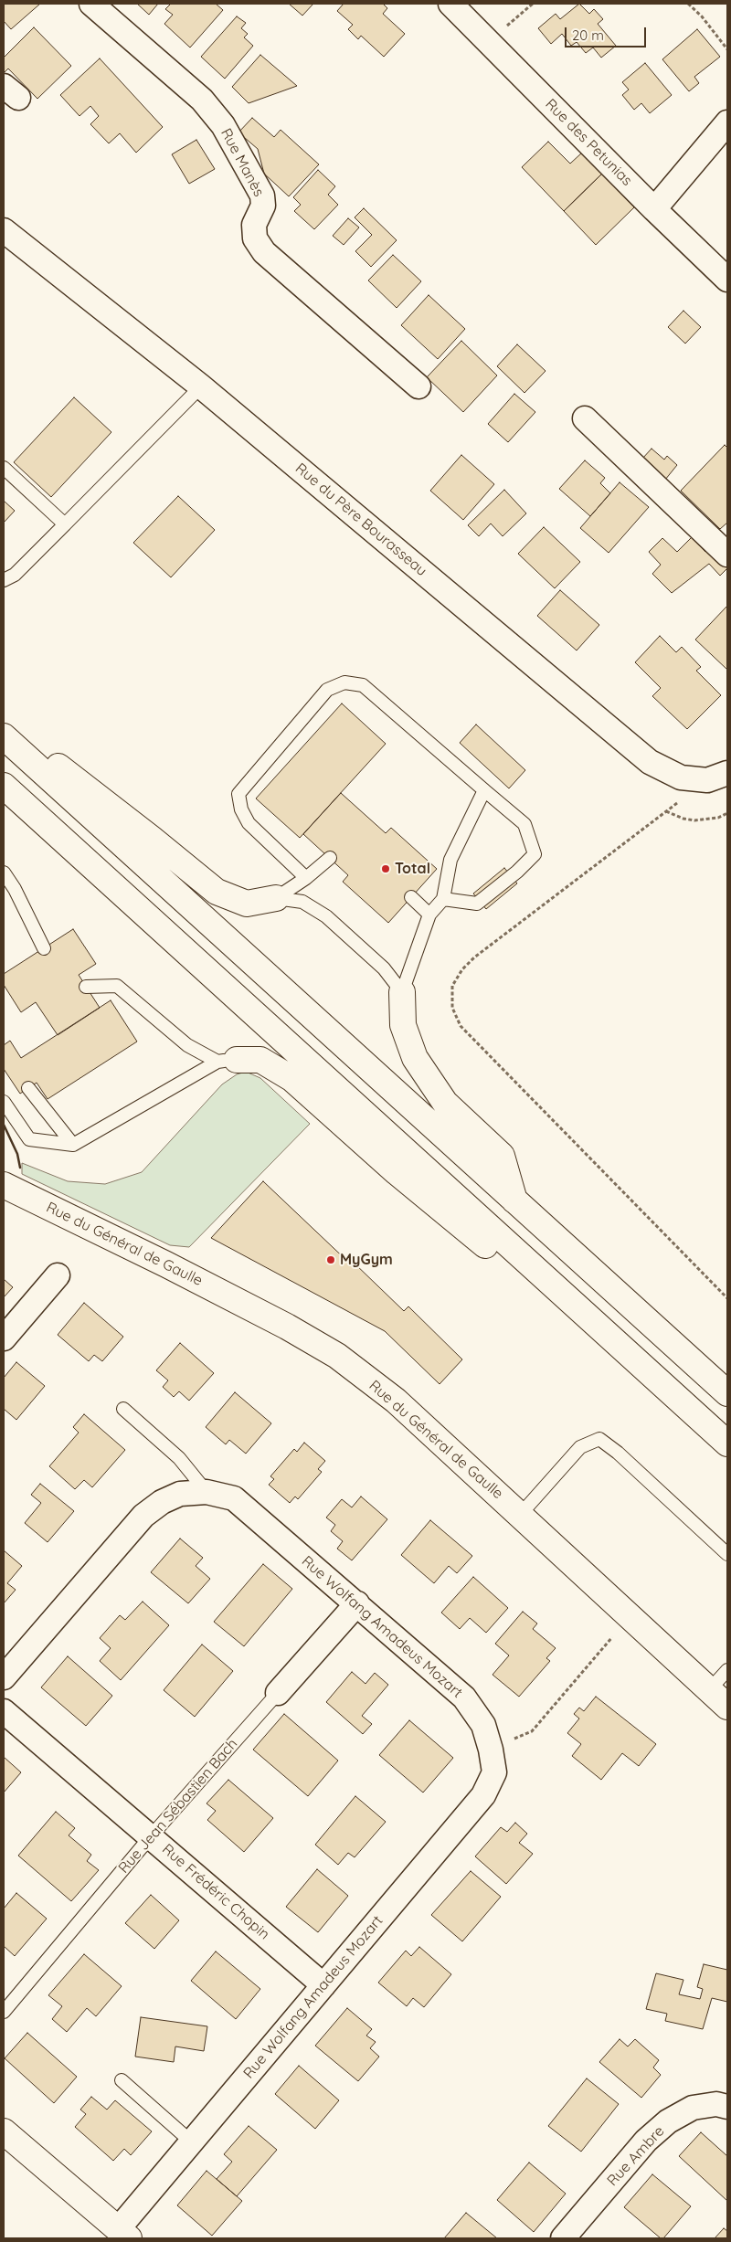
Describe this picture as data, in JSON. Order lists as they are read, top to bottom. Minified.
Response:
{"streets":{"main road":["Rue du Général de Gaulle"],"street":["Rue des Petunias","Rue Manès","Rue du Père Bourasseau","Rue Wolfang Amadeus Mozart","Rue Jean Sébastien Bach","Rue Frédéric Chopin","Rue Ambre"]},"crossings":[["Rue Wolfang Amadeus Mozart","Rue Jean Sébastien Bach"],["Rue Wolfang Amadeus Mozart","Rue Frédéric Chopin"],["Rue Jean Sébastien Bach","Rue Frédéric Chopin"]],"places":["Total","MyGym"],"scale_bar":"20 m"}
